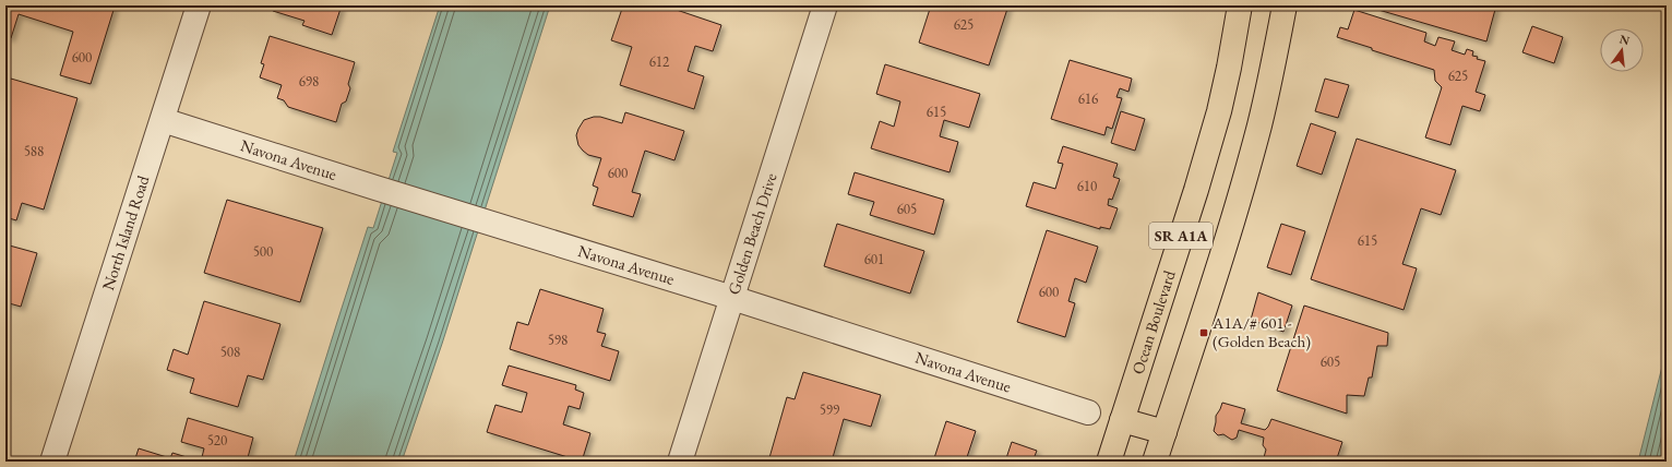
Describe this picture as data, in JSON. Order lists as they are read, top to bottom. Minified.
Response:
{"streets":{"main road":["SR A1A","Ocean Boulevard"],"street":["Navona Avenue","North Island Road","Golden Beach Drive"]},"crossings":[["Navona Avenue","North Island Road"],["Navona Avenue","Golden Beach Drive"]],"places":{"transit":["A1A/# 601 - (Golden Beach)"]},"house_numbers":["625","600","612","625","698","616","615","588","600","610","605","615","500","601","600","598","508","605","599","520"],"north":"top"}
